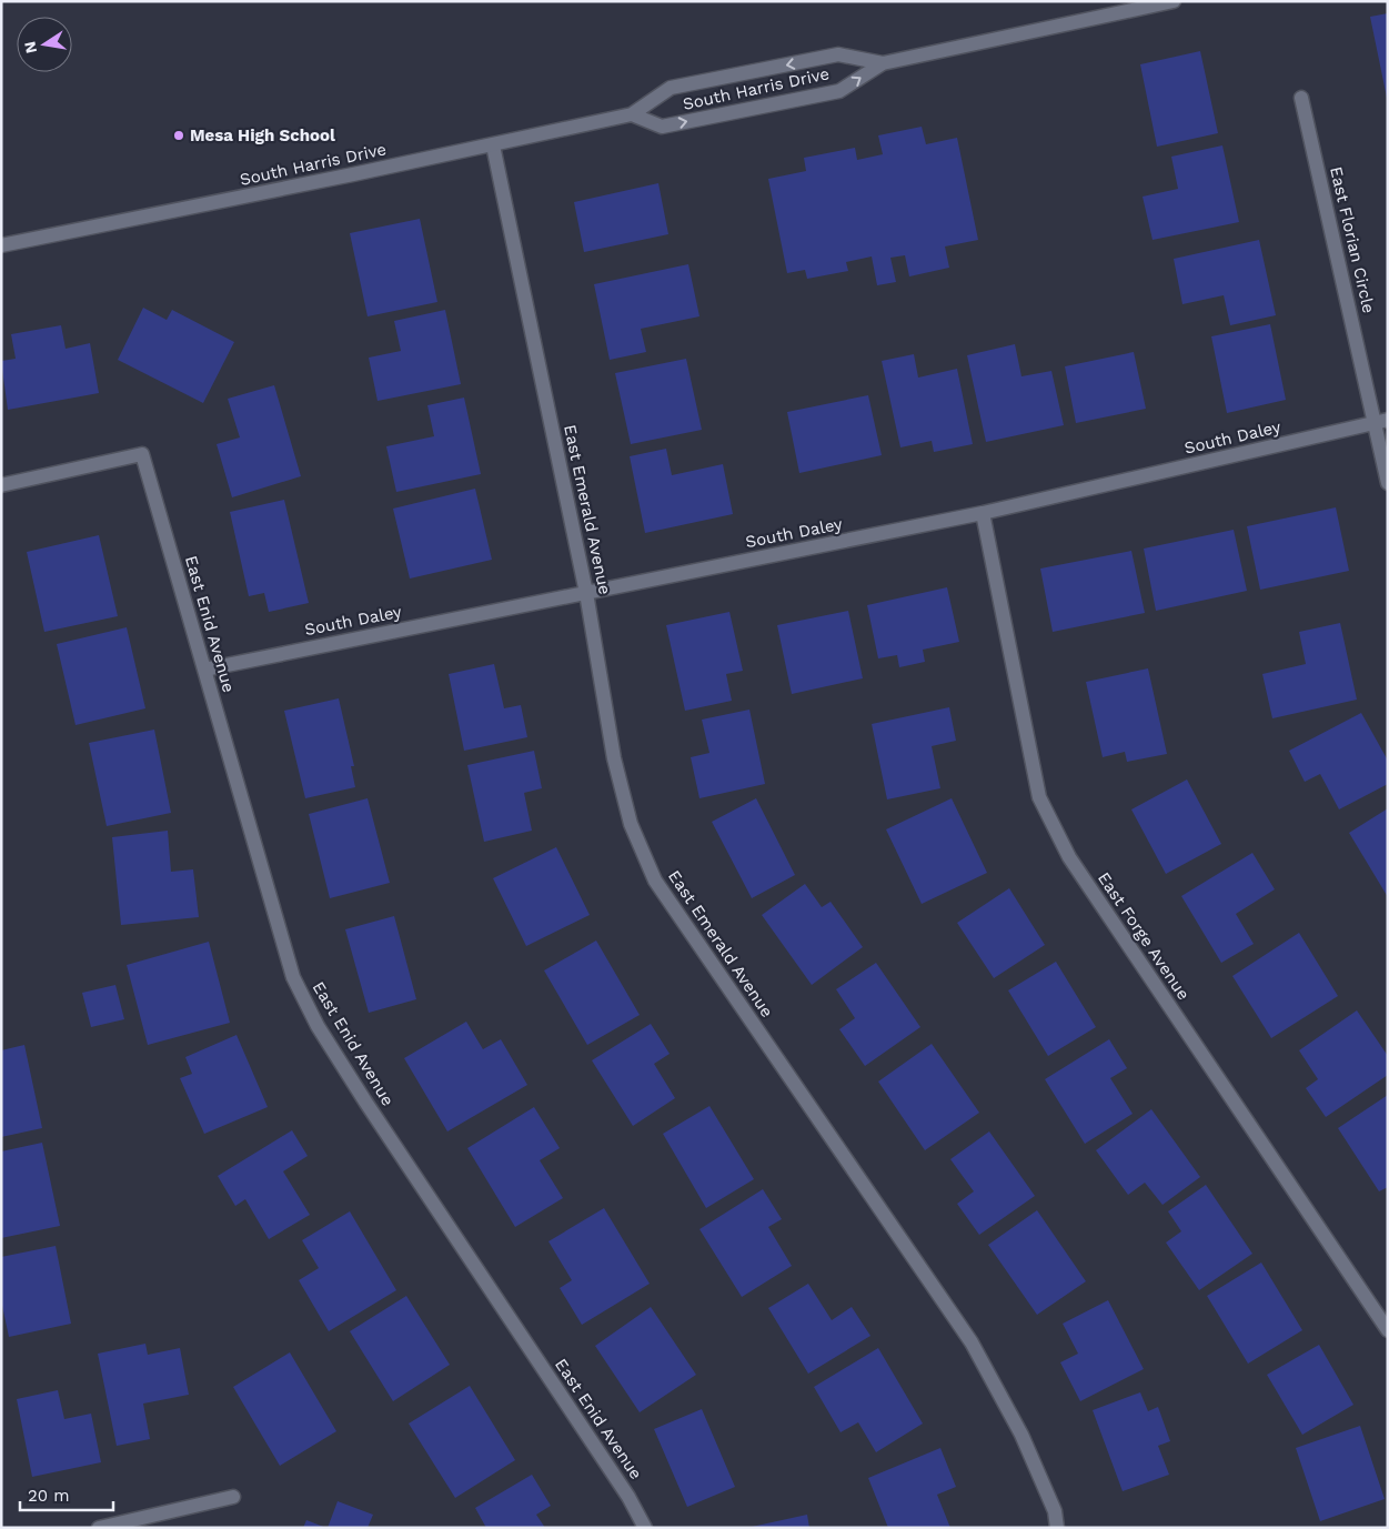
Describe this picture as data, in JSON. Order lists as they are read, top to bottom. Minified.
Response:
{"streets":{"street":["South Harris Drive","East Florian Circle","South Daley","East Emerald Avenue","East Enid Avenue","East Forge Avenue"]},"crossings":[["South Harris Drive","East Emerald Avenue"],["East Florian Circle","South Daley"],["South Daley","East Emerald Avenue"],["South Daley","East Enid Avenue"],["South Daley","East Forge Avenue"]],"places":["Mesa High School"],"scale_bar":"20 m","north":"left"}
